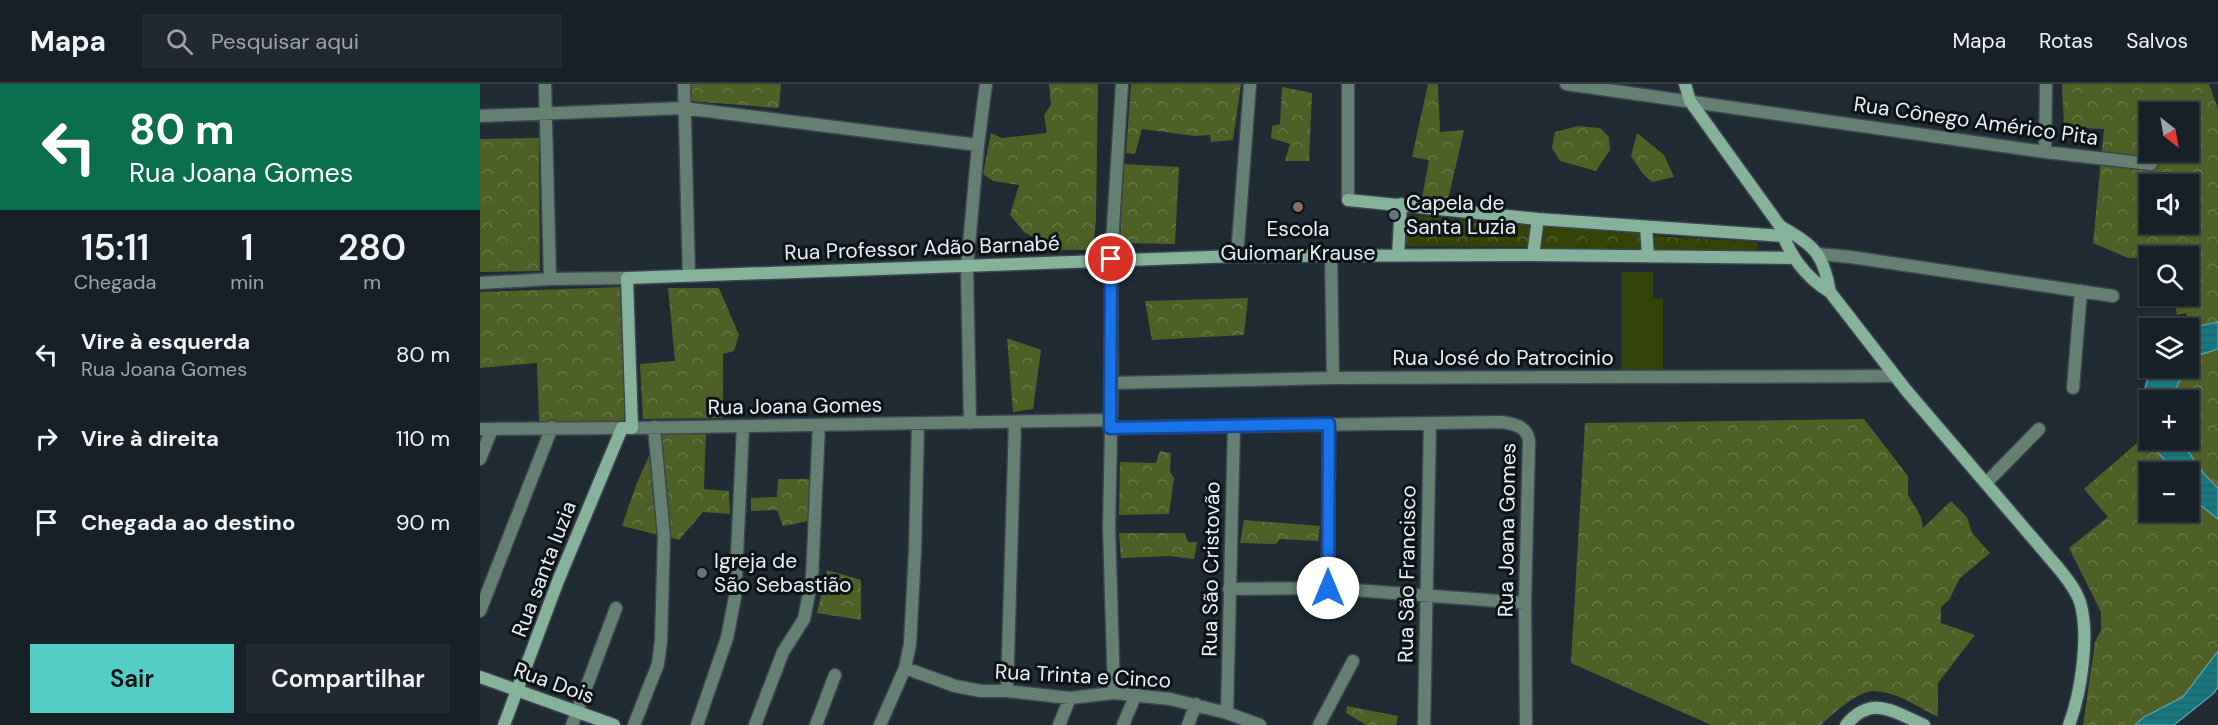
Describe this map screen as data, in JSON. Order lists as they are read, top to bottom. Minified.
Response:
{"streets":{"street":["Rua Cônego Américo Pita","Rua Professor Adão Barnabé","Rua José do Patrocinio","Rua Joana Gomes","Rua santa luzia","Rua São Cristovão","Rua São Francisco","Rua Trinta e Cinco","Rua Dois"]},"crossings":[["Rua Joana Gomes","Rua santa luzia"],["Rua Joana Gomes","Rua São Cristovão"],["Rua Joana Gomes","Rua São Francisco"],["Rua santa luzia","Rua Dois"],["Rua São Cristovão","Rua Trinta e Cinco"]],"places":["Escola Guiomar Krause","Capela de Santa Luzia","Igreja de São Sebastião"],"north":"bottom right","page":{"header":"Mapa","search":"Pesquisar aqui","nav":["Mapa","Rotas","Salvos"],"turn":["80 m","Rua Joana Gomes"],"map_buttons":["+","−"],"eta":["15:11","Chegada","1","min","280","m"],"list":[{"name":"Vire à esquerda","note":"Rua Joana Gomes","value":"80 m"},{"name":"Vire à direita","value":"110 m"},{"name":"Chegada ao destino","value":"90 m"}],"buttons":["Sair","Compartilhar"]}}
